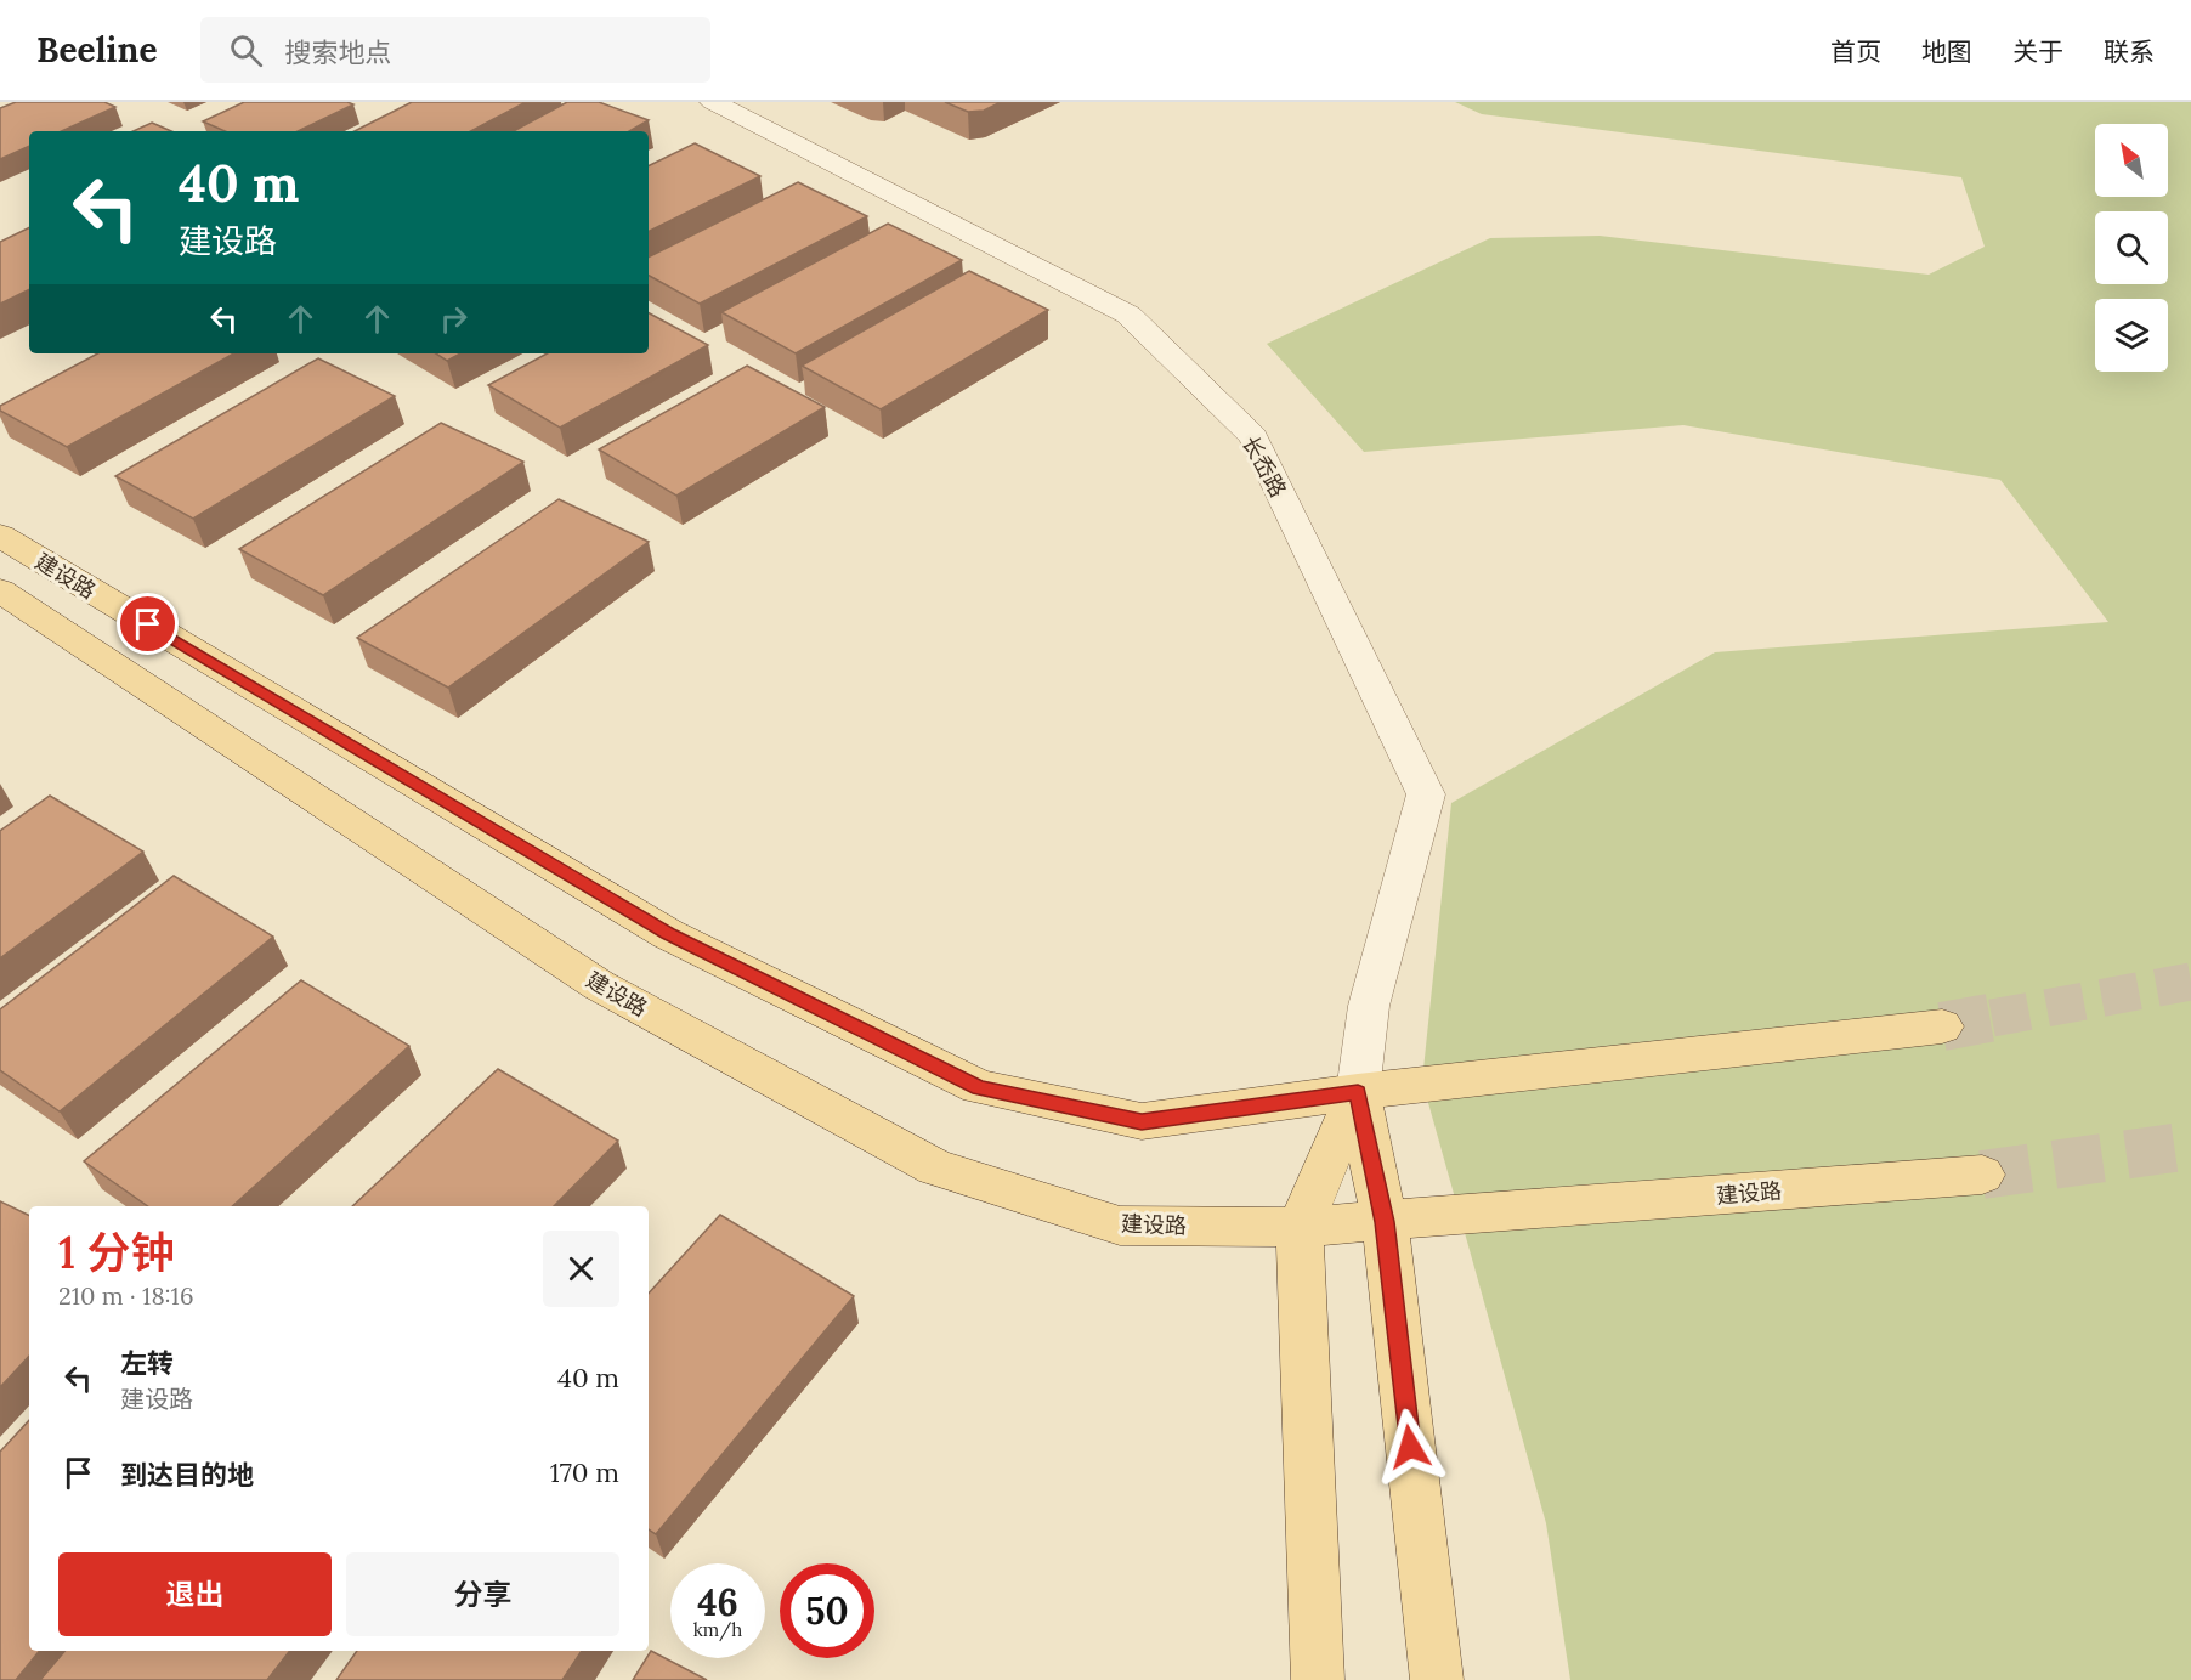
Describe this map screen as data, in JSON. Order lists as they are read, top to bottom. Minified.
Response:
{"streets":{"main road":["建设路"],"street":["长岙路"]},"crossings":[["长岙路","建设路"]],"north":"top left","page":{"header":"Beeline","search":"搜索地点","nav":["首页","地图","关于","联系"],"turn":["40 m","建设路"],"heading":["1 分钟","210 m · 18:16"],"list":[{"name":"左转","note":"建设路","value":"40 m"},{"name":"到达目的地","value":"170 m"}],"buttons":["退出","分享"],"speed":"46 km/h","limit":"50"}}
